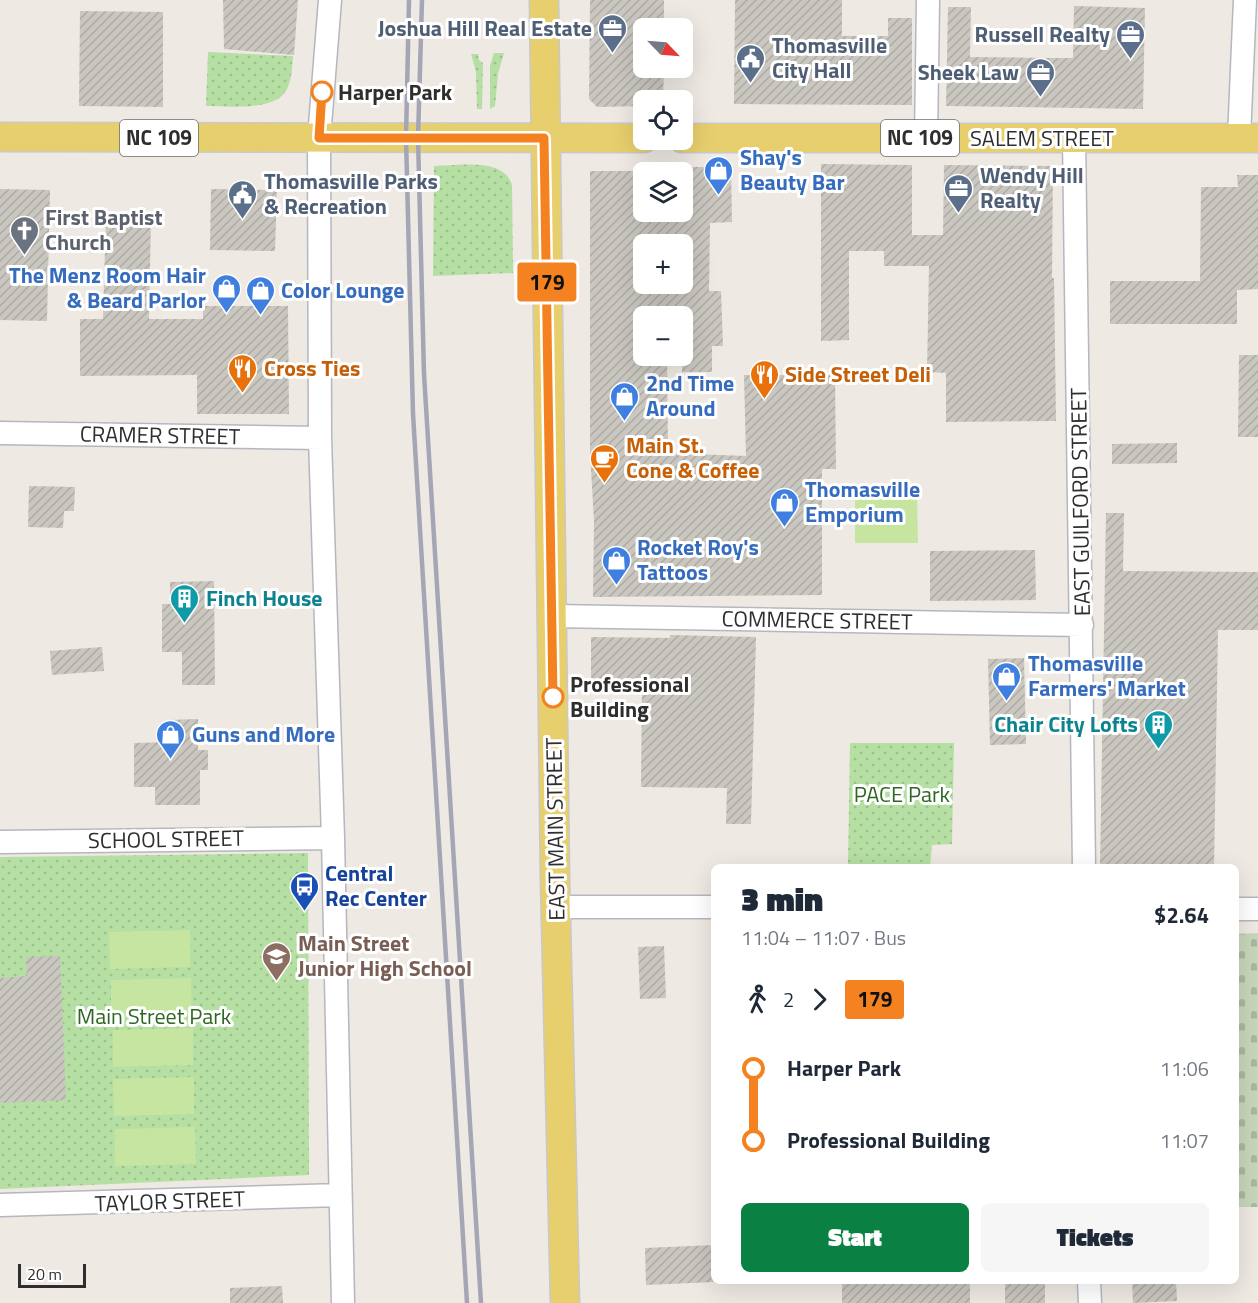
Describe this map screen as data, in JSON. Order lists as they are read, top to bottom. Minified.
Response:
{"streets":{"main road":["NC 109","SALEM STREET","EAST MAIN STREET"],"street":["CRAMER STREET","EAST GUILFORD STREET","COMMERCE STREET","SCHOOL STREET","TAYLOR STREET"]},"crossings":[["NC 109","EAST MAIN STREET"],["SALEM STREET","EAST GUILFORD STREET"],["EAST GUILFORD STREET","COMMERCE STREET"],["COMMERCE STREET","EAST MAIN STREET"]],"parks":["PACE Park","Main Street Park"],"places":{"office":["Joshua Hill Real Estate","Russell Realty","Sheek Law","Wendy Hill Realty"],"public building":["Thomasville City Hall","Thomasville Parks & Recreation"],"other":["Harper Park","Professional Building"],"shop":["Shay's Beauty Bar","The Menz Room Hair & Beard Parlor","Color Lounge","2nd Time Around","Thomasville Emporium","Rocket Roy's Tattoos","Thomasville Farmers' Market","Guns and More"],"church":["First Baptist Church"],"restaurant":["Cross Ties","Side Street Deli"],"cafe":["Main St. Cone & Coffee"],"building":["Finch House","Chair City Lofts"],"bus stop":["Central Rec Center"],"school or university":["Main Street Junior High School"]},"lines":["bus line 179"],"scale_bar":"20 m","north":"bottom right","page":{"on_map":"179","map_buttons":["+","−"],"heading":["3 min","11:04 – 11:07 · Bus","$2.64"],"legs":["2","179"],"list":[{"name":"Harper Park","value":"11:06"},{"name":"Professional Building","value":"11:07"}],"buttons":["Start","Tickets"],"scale":"20 m"}}
